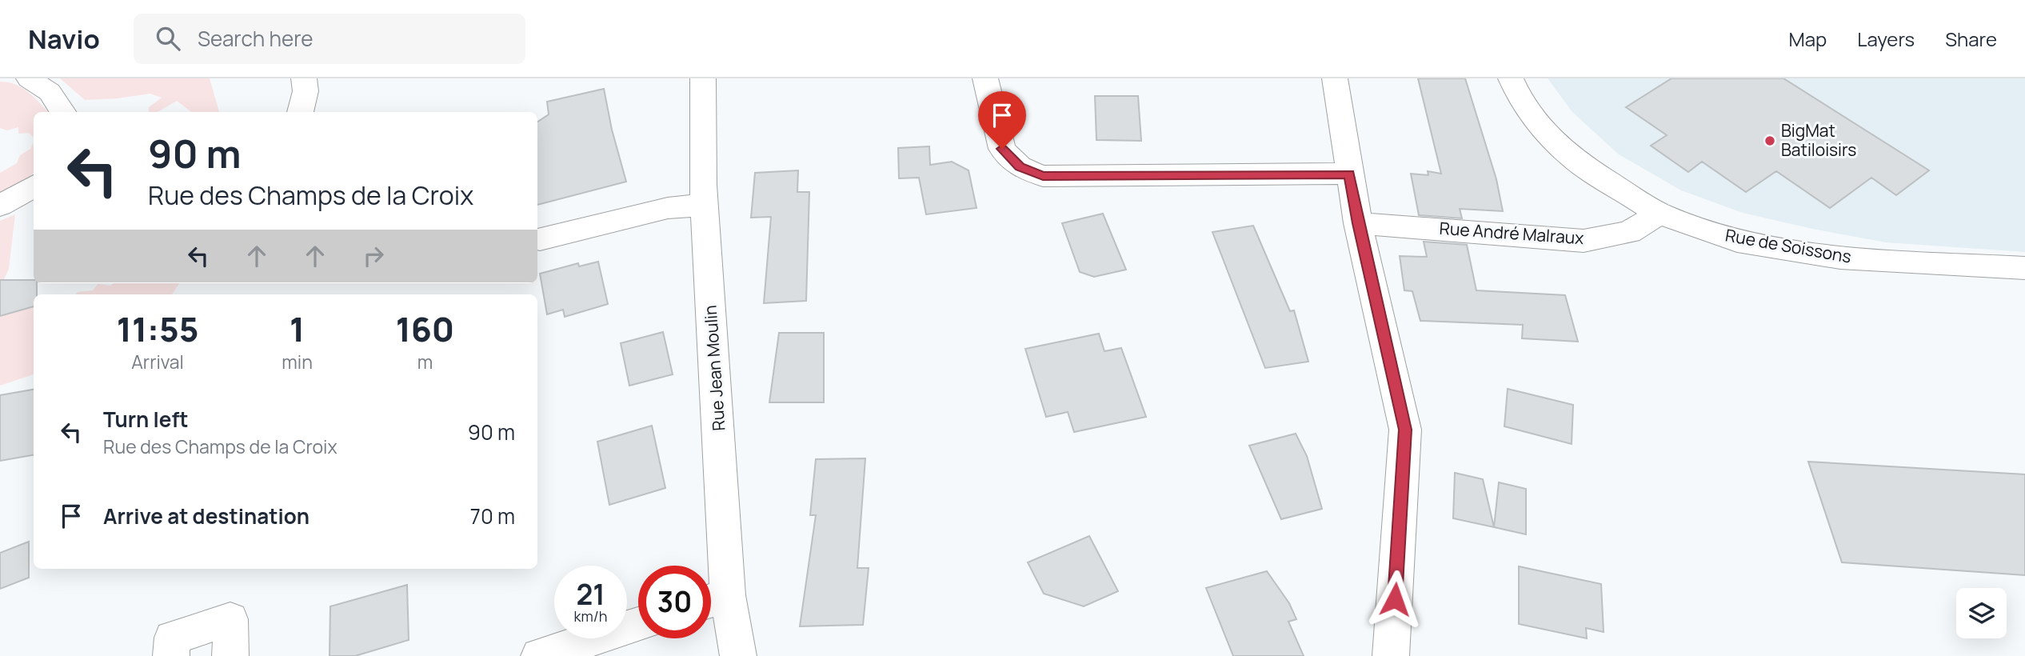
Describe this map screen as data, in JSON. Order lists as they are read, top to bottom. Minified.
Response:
{"streets":{"street":["Rue André Malraux","Rue de Soissons","Rue Jean Moulin"]},"crossings":[["Rue André Malraux","Rue de Soissons"]],"places":["BigMat Batiloisirs"],"page":{"header":"Navio","search":"Search here","nav":["Map","Layers","Share"],"turn":["90 m","Rue des Champs de la Croix"],"eta":["11:55","Arrival","1","min","160","m"],"list":[{"name":"Turn left","note":"Rue des Champs de la Croix","value":"90 m"},{"name":"Arrive at destination","value":"70 m"}],"speed":"21 km/h","limit":"30"}}
